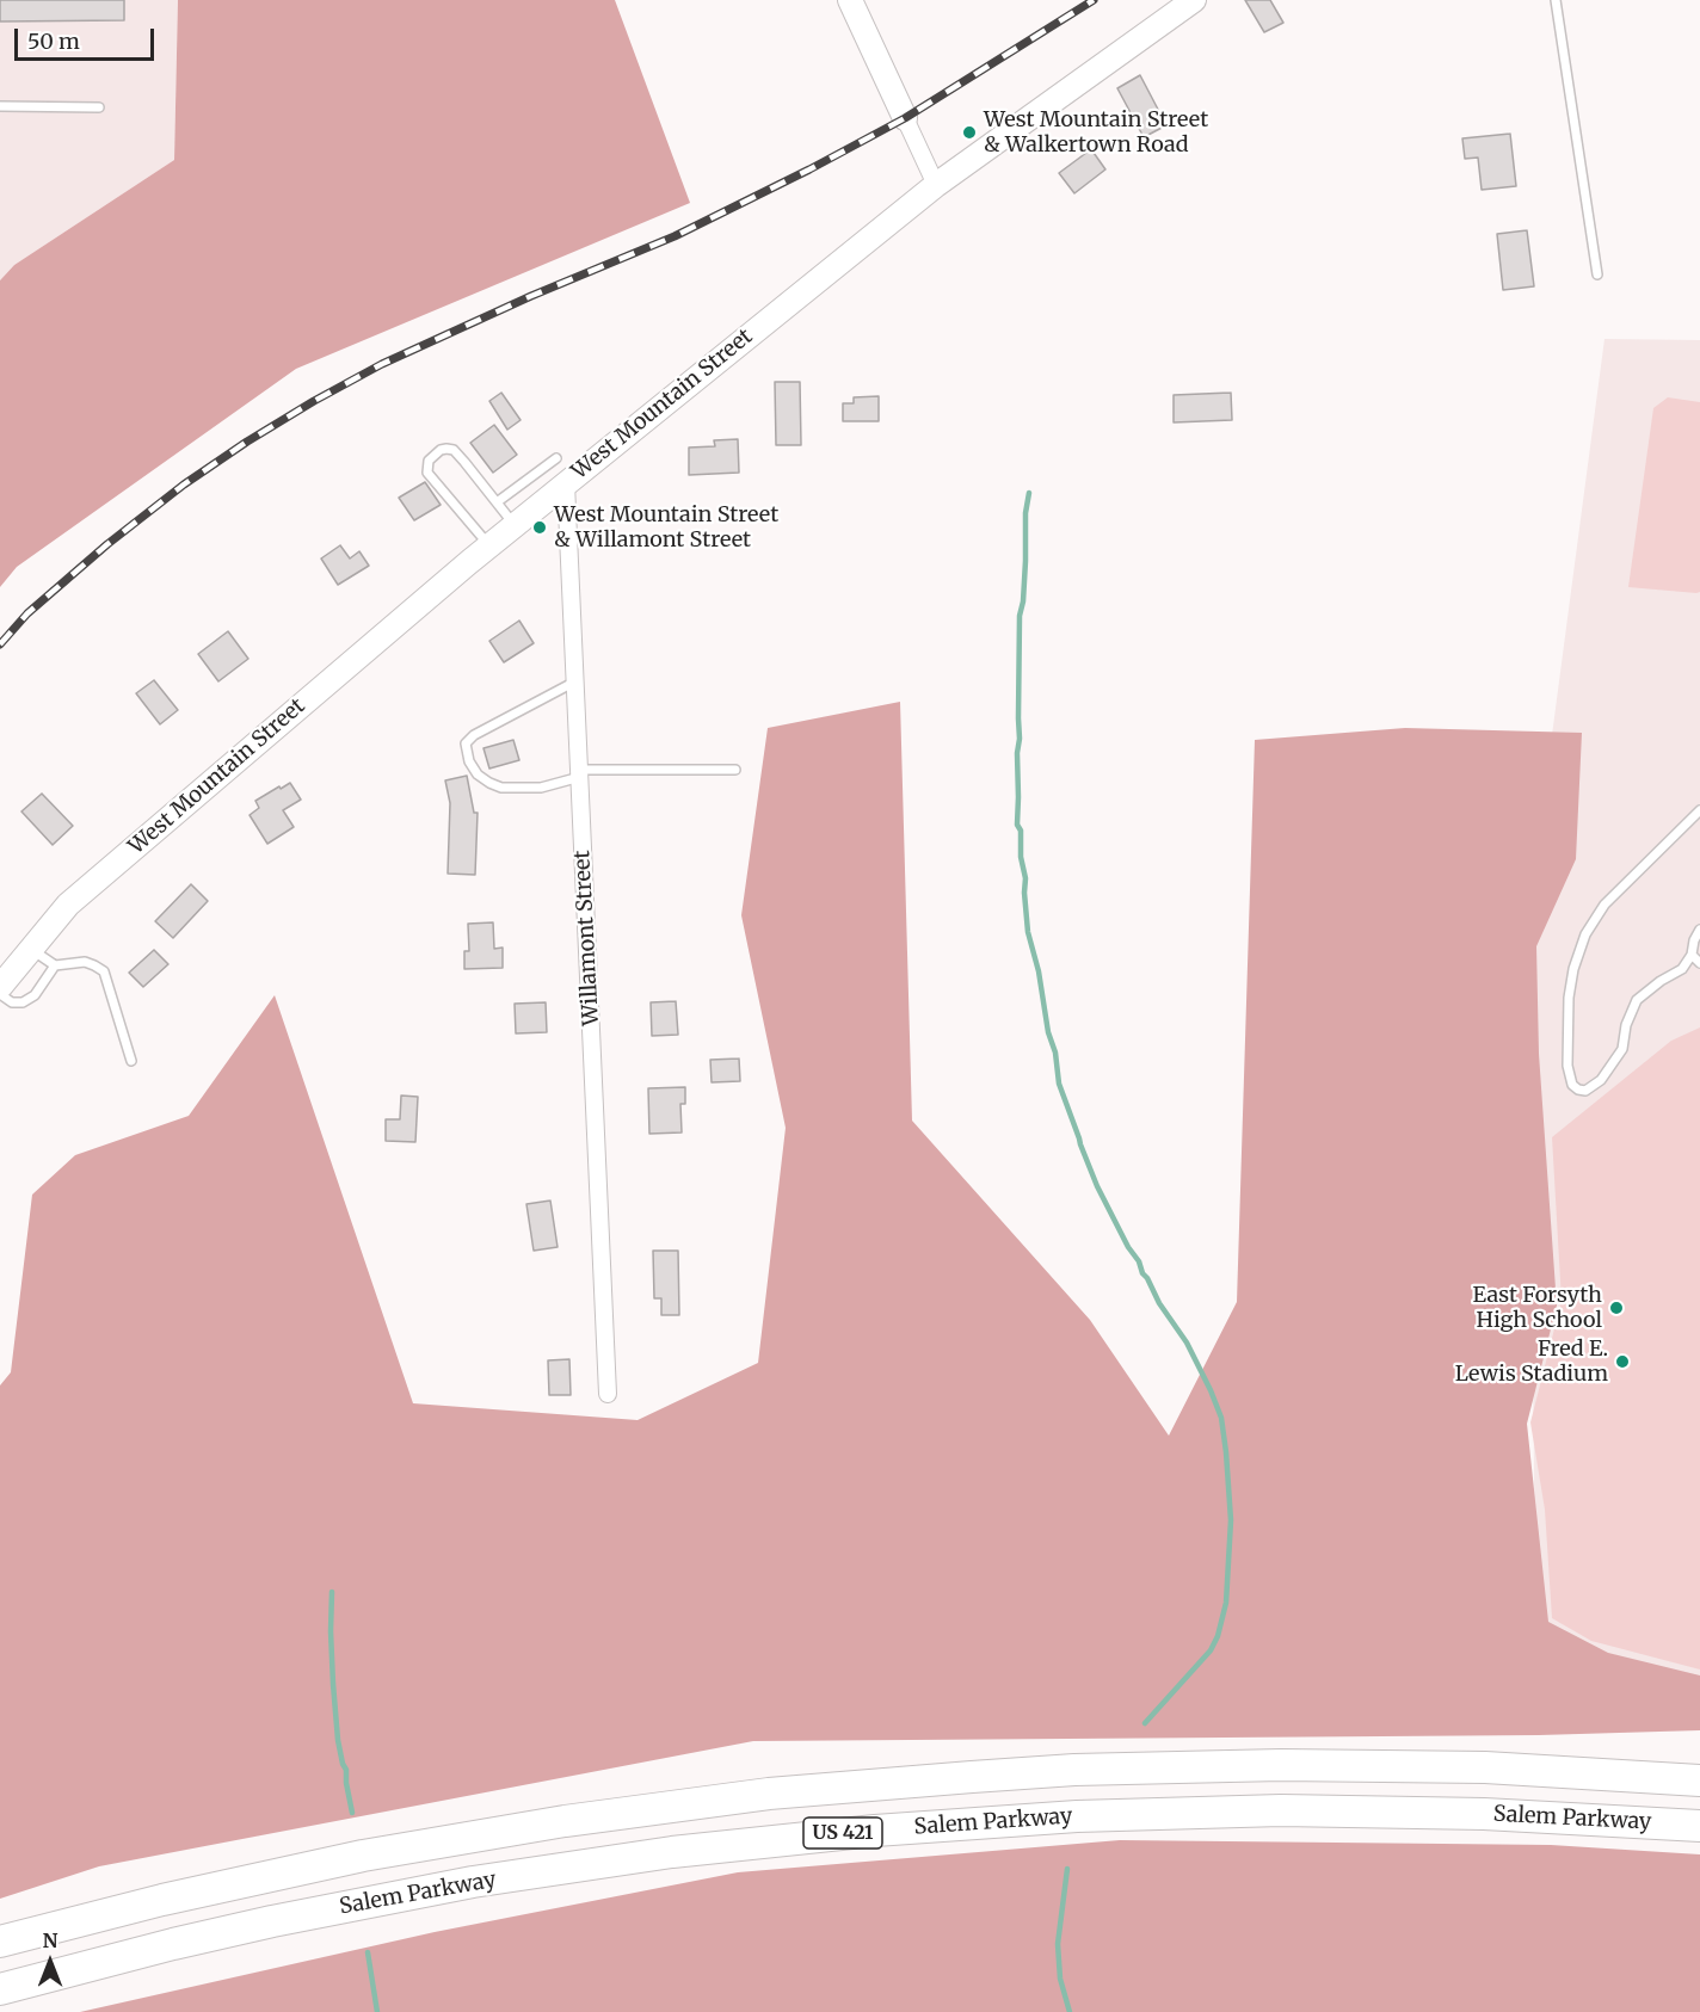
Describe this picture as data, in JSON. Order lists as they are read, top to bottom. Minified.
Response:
{"streets":{"highway":["Salem Parkway","US 421"],"main road":["West Mountain Street"],"street":["Willamont Street"]},"crossings":[["West Mountain Street","Willamont Street"]],"places":["West Mountain Street & Walkertown Road","West Mountain Street & Willamont Street","East Forsyth High School","Fred E. Lewis Stadium"],"scale_bar":"50 m","north":"top"}
